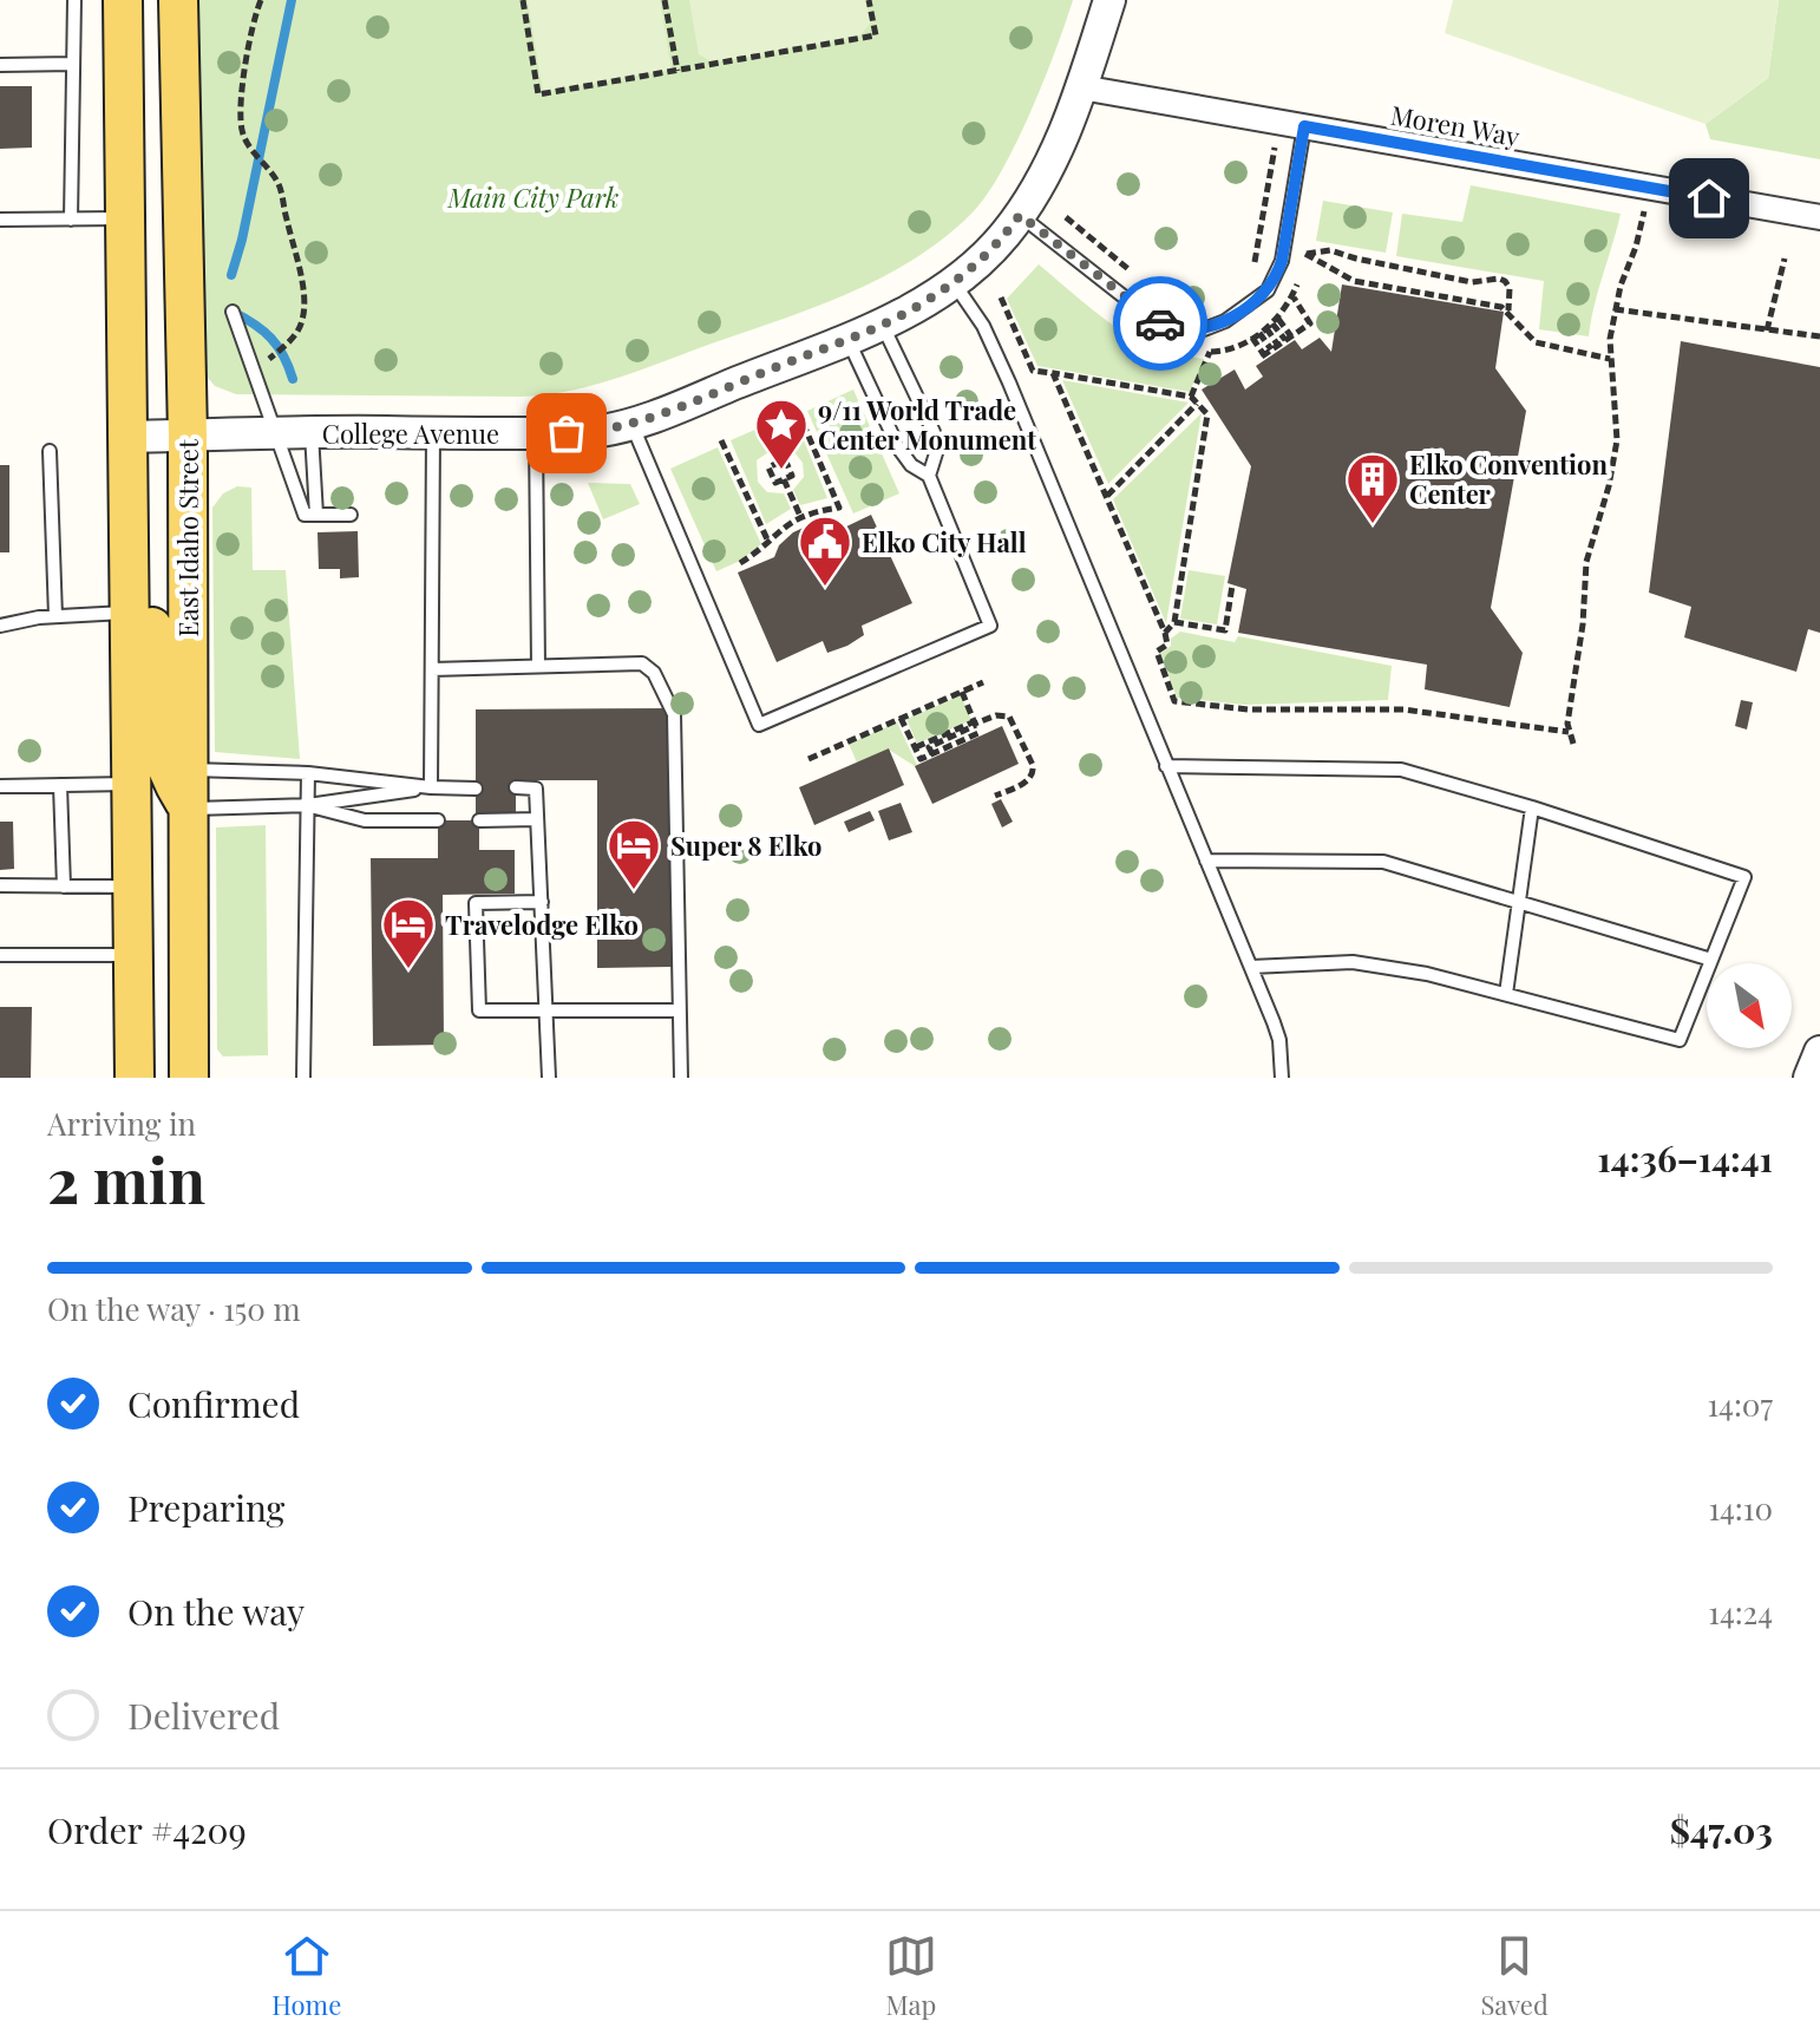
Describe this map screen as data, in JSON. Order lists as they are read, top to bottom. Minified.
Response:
{"streets":{"main road":["East Idaho Street"],"street":["Moren Way","College Avenue"]},"crossings":[["Moren Way","College Avenue"],["College Avenue","East Idaho Street"]],"parks":["Main City Park"],"places":{"place":["9/11 World Trade Center Monument"],"building":["Elko Convention Center"],"public building":["Elko City Hall"],"hotel":["Super 8 Elko","Travelodge Elko"]},"north":"bottom right","page":{"heading":["2 min","Arriving in","14:36–14:41"],"panel":["Order #4209","$47.03"],"bar":"On the way · 150 m","list":[["Confirmed","14:07"],["Preparing","14:10"],["On the way","14:24"],"Delivered"],"tabs":["Home","Map","Saved"]}}
